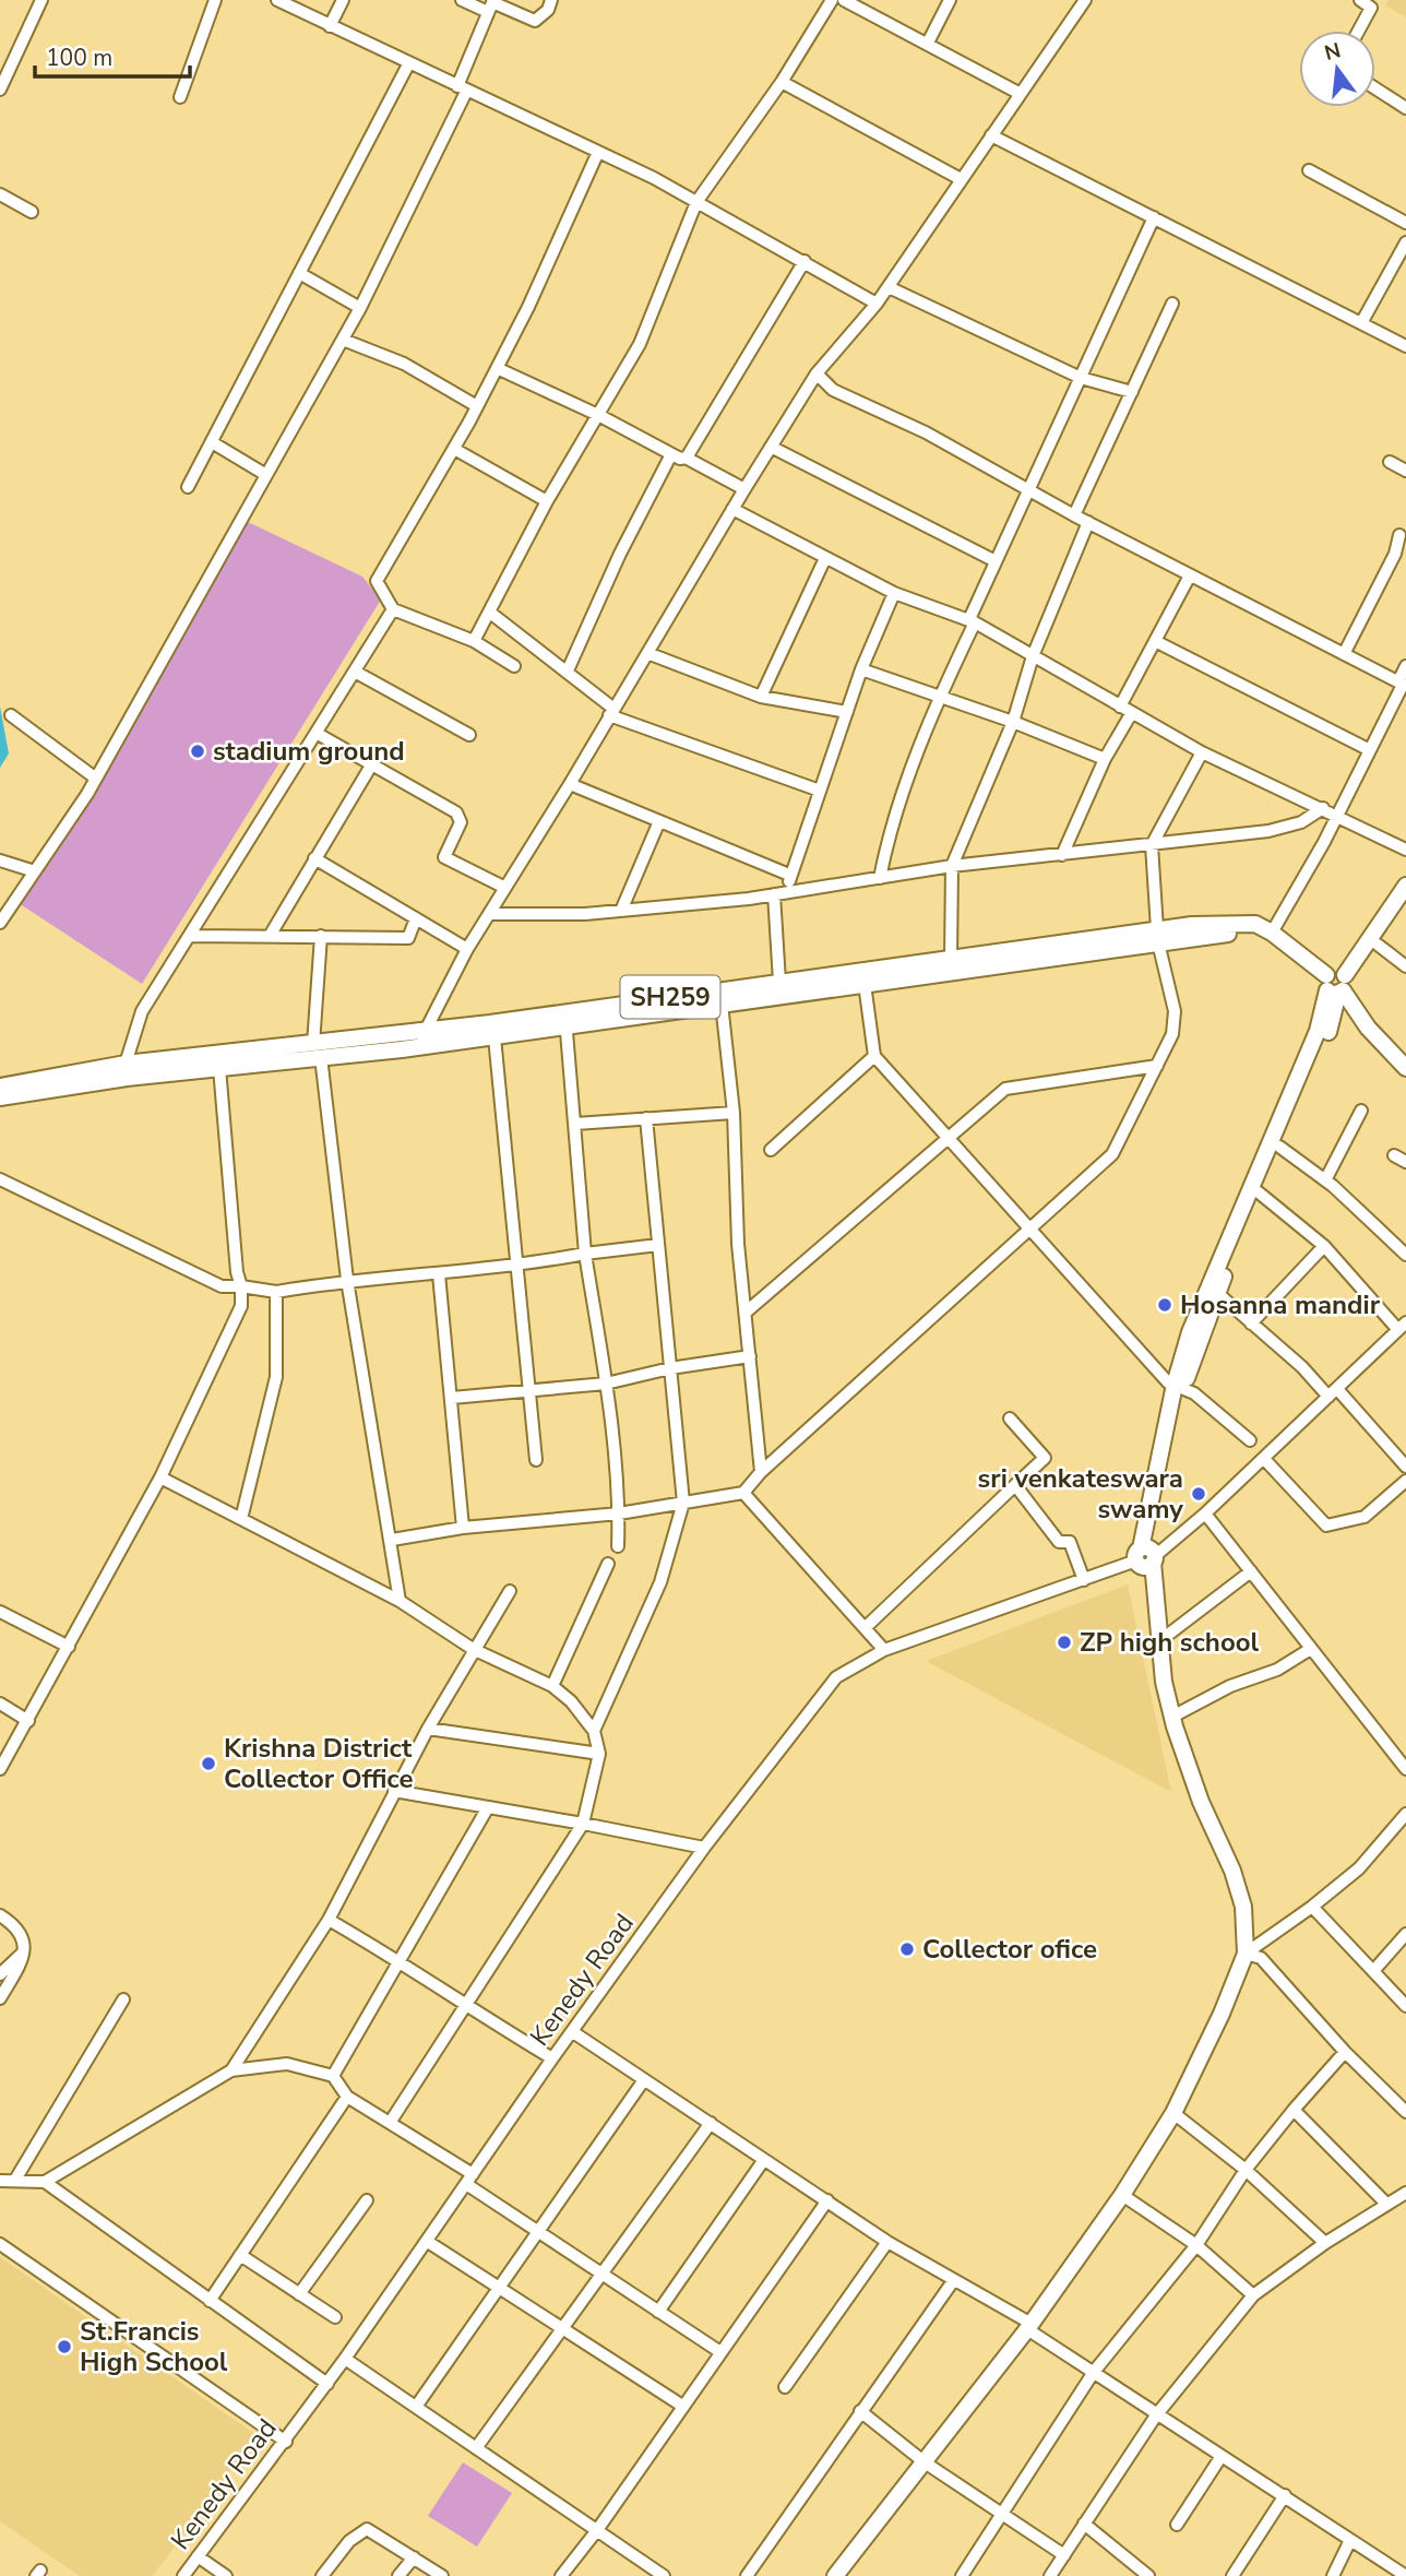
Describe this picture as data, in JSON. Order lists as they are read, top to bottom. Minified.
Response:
{"streets":{"main road":["SH259"],"street":["Kenedy Road"]},"places":["stadium ground","Hosanna mandir","sri venkateswara swamy","ZP high school","Krishna District Collector Office","Collector ofice","St.Francis High School"],"scale_bar":"100 m","north":"top"}
